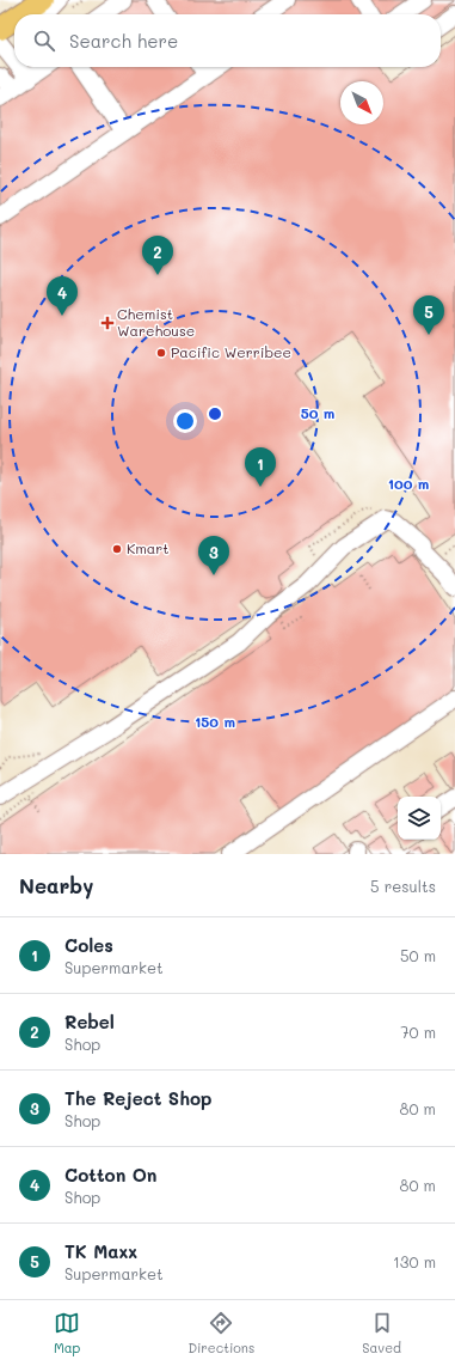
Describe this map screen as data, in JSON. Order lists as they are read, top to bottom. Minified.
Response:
{"places":{"health":["Chemist Warehouse"],"other":["Pacific Werribee","Kmart"]},"north":"bottom right","page":{"search":"Search here","pins":["2","4","5","1","3"],"heading":["Nearby","5 results"],"list":[{"mark":"1","name":"Coles","note":"Supermarket","value":"50 m"},{"mark":"2","name":"Rebel","note":"Shop","value":"70 m"},{"mark":"3","name":"The Reject Shop","note":"Shop","value":"80 m"},{"mark":"4","name":"Cotton On","note":"Shop","value":"80 m"},{"mark":"5","name":"TK Maxx","note":"Supermarket","value":"130 m"}],"nav":["Map","Directions","Saved"]},"rings":["50 m","100 m","150 m"]}
